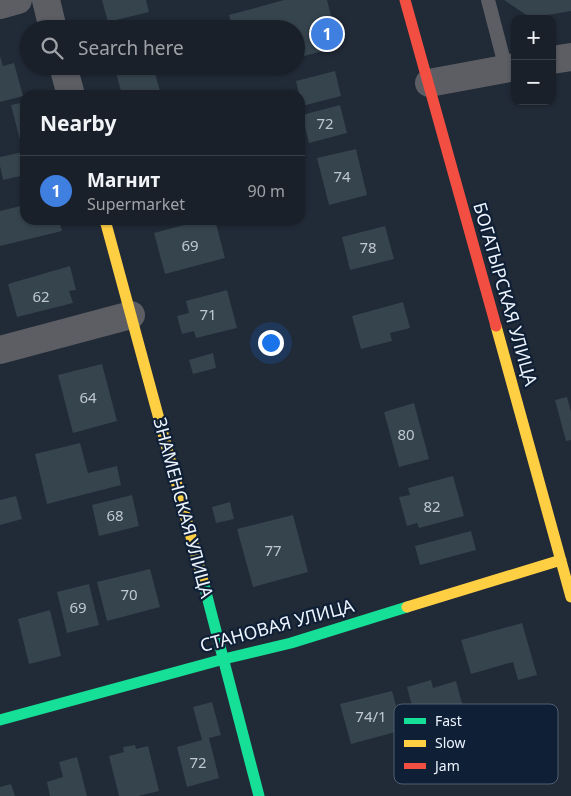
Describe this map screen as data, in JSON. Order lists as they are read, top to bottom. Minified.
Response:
{"streets":{"street":["БОГАТЫРСКАЯ УЛИЦА","ЗНАМЕНСКАЯ УЛИЦА","СТАНОВАЯ УЛИЦА"]},"crossings":[["БОГАТЫРСКАЯ УЛИЦА","СТАНОВАЯ УЛИЦА"],["ЗНАМЕНСКАЯ УЛИЦА","СТАНОВАЯ УЛИЦА"]],"house_numbers":["72","74","69","78","62","71","64","80","82","68","77","70","69","74/1","72"],"legend":["Fast","Slow","Jam"],"page":{"map_buttons":["+","−"],"pins":"1","search":"Search here","heading":"Nearby","list":[{"mark":"1","name":"Магнит","note":"Supermarket","value":"90 m"}]}}
